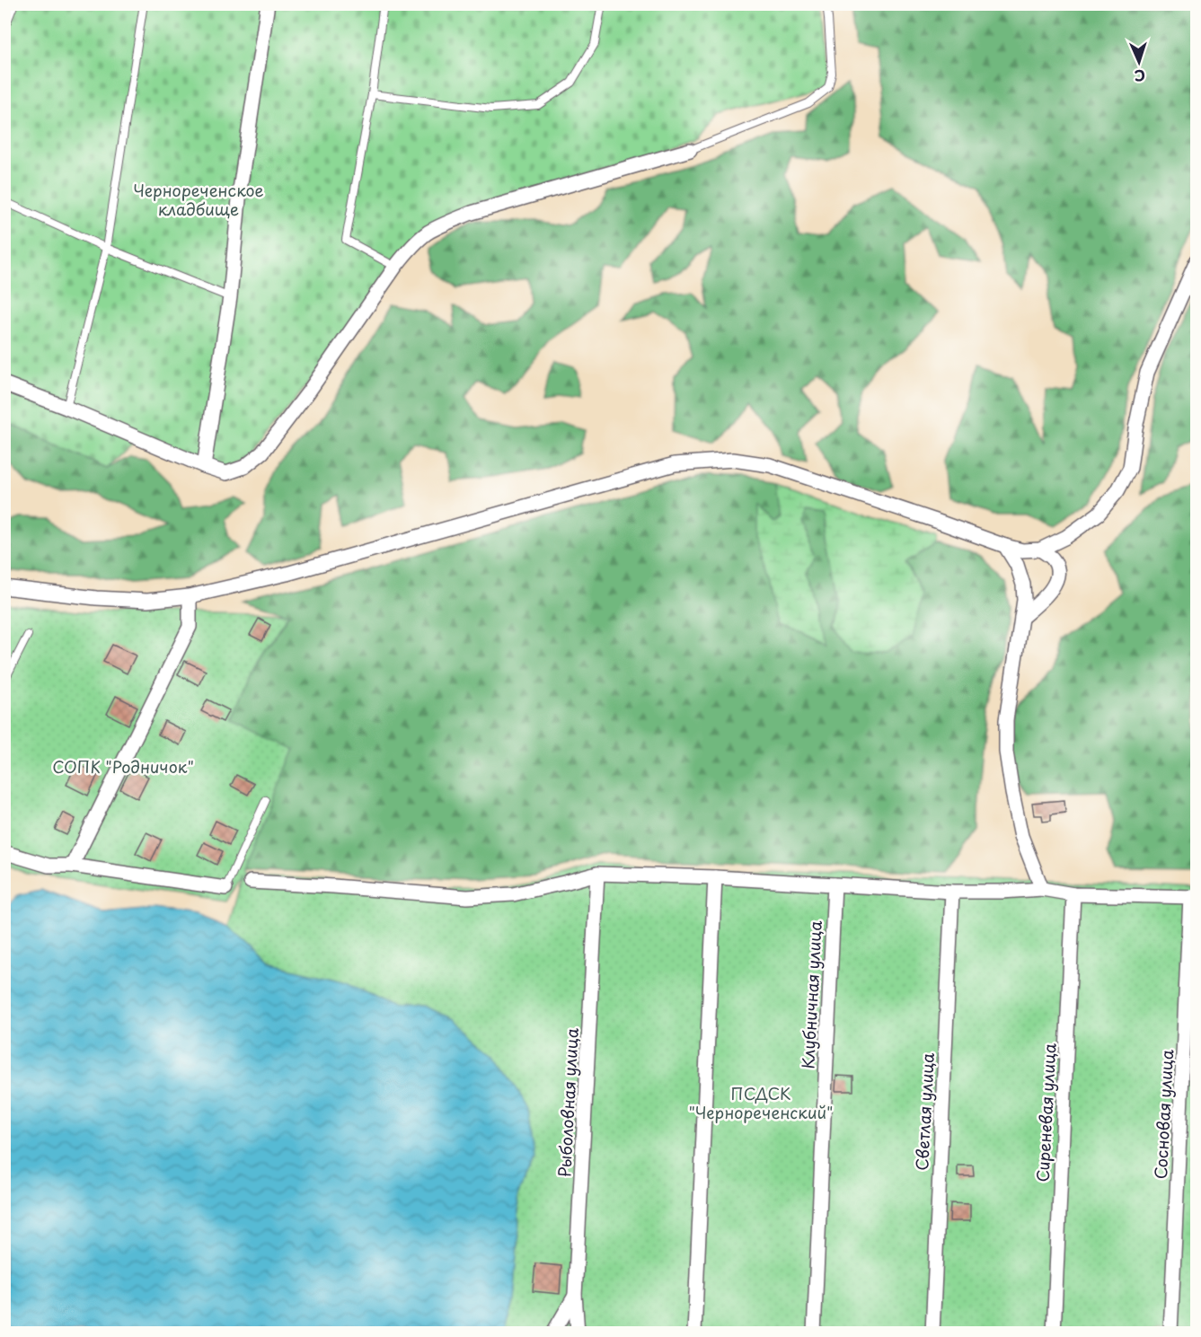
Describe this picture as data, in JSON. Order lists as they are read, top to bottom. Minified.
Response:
{"streets":{"street":["Клубничная улица","Рыболовная улица","Светлая улица","Сиреневая улица","Сосновая улица"]},"parks":["Чернореченское кладбище","СОПК \"Родничок\"","ПСДСК \"Чернореченский\""],"north":"bottom"}
